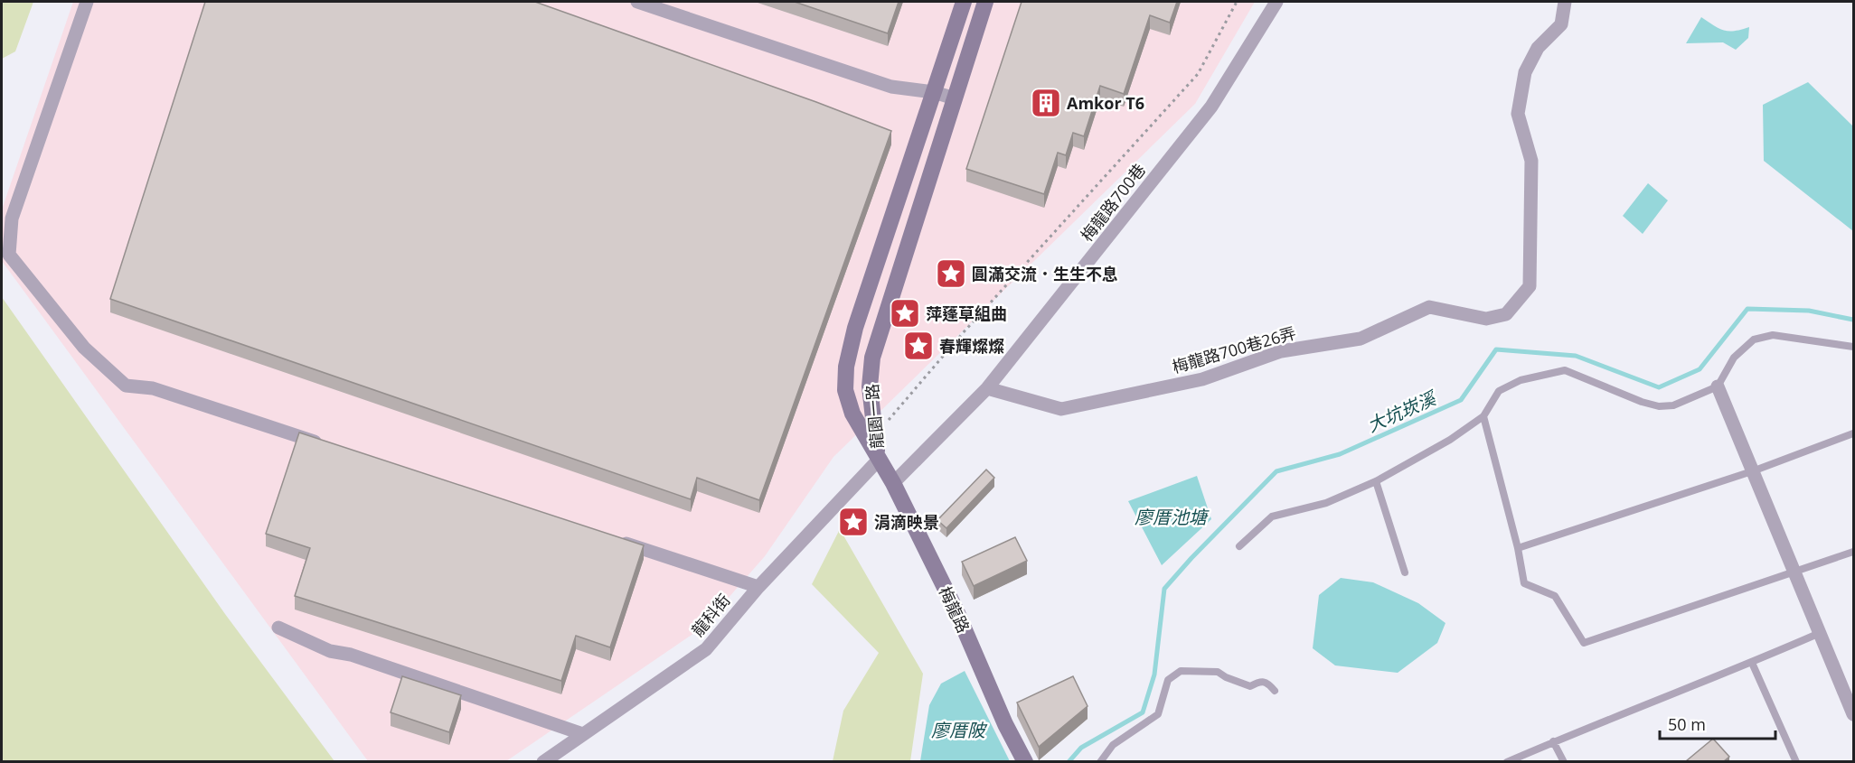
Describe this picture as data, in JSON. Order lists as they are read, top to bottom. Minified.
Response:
{"streets":{"street":["梅龍路700巷","梅龍路700巷26弄","龍園一路","梅龍路","龍科街"]},"crossings":[["梅龍路700巷","梅龍路700巷26弄"],["梅龍路700巷","梅龍路"],["龍園一路","梅龍路"],["龍園一路","龍科街"],["梅龍路","龍科街"]],"water":["大坑崁溪","廖厝池塘","廖厝陂"],"places":{"building":["Amkor T6"],"place":["圓滿交流．生生不息","萍蓬草組曲","春輝燦燦","涓滴映景"]},"scale_bar":"50 m"}
